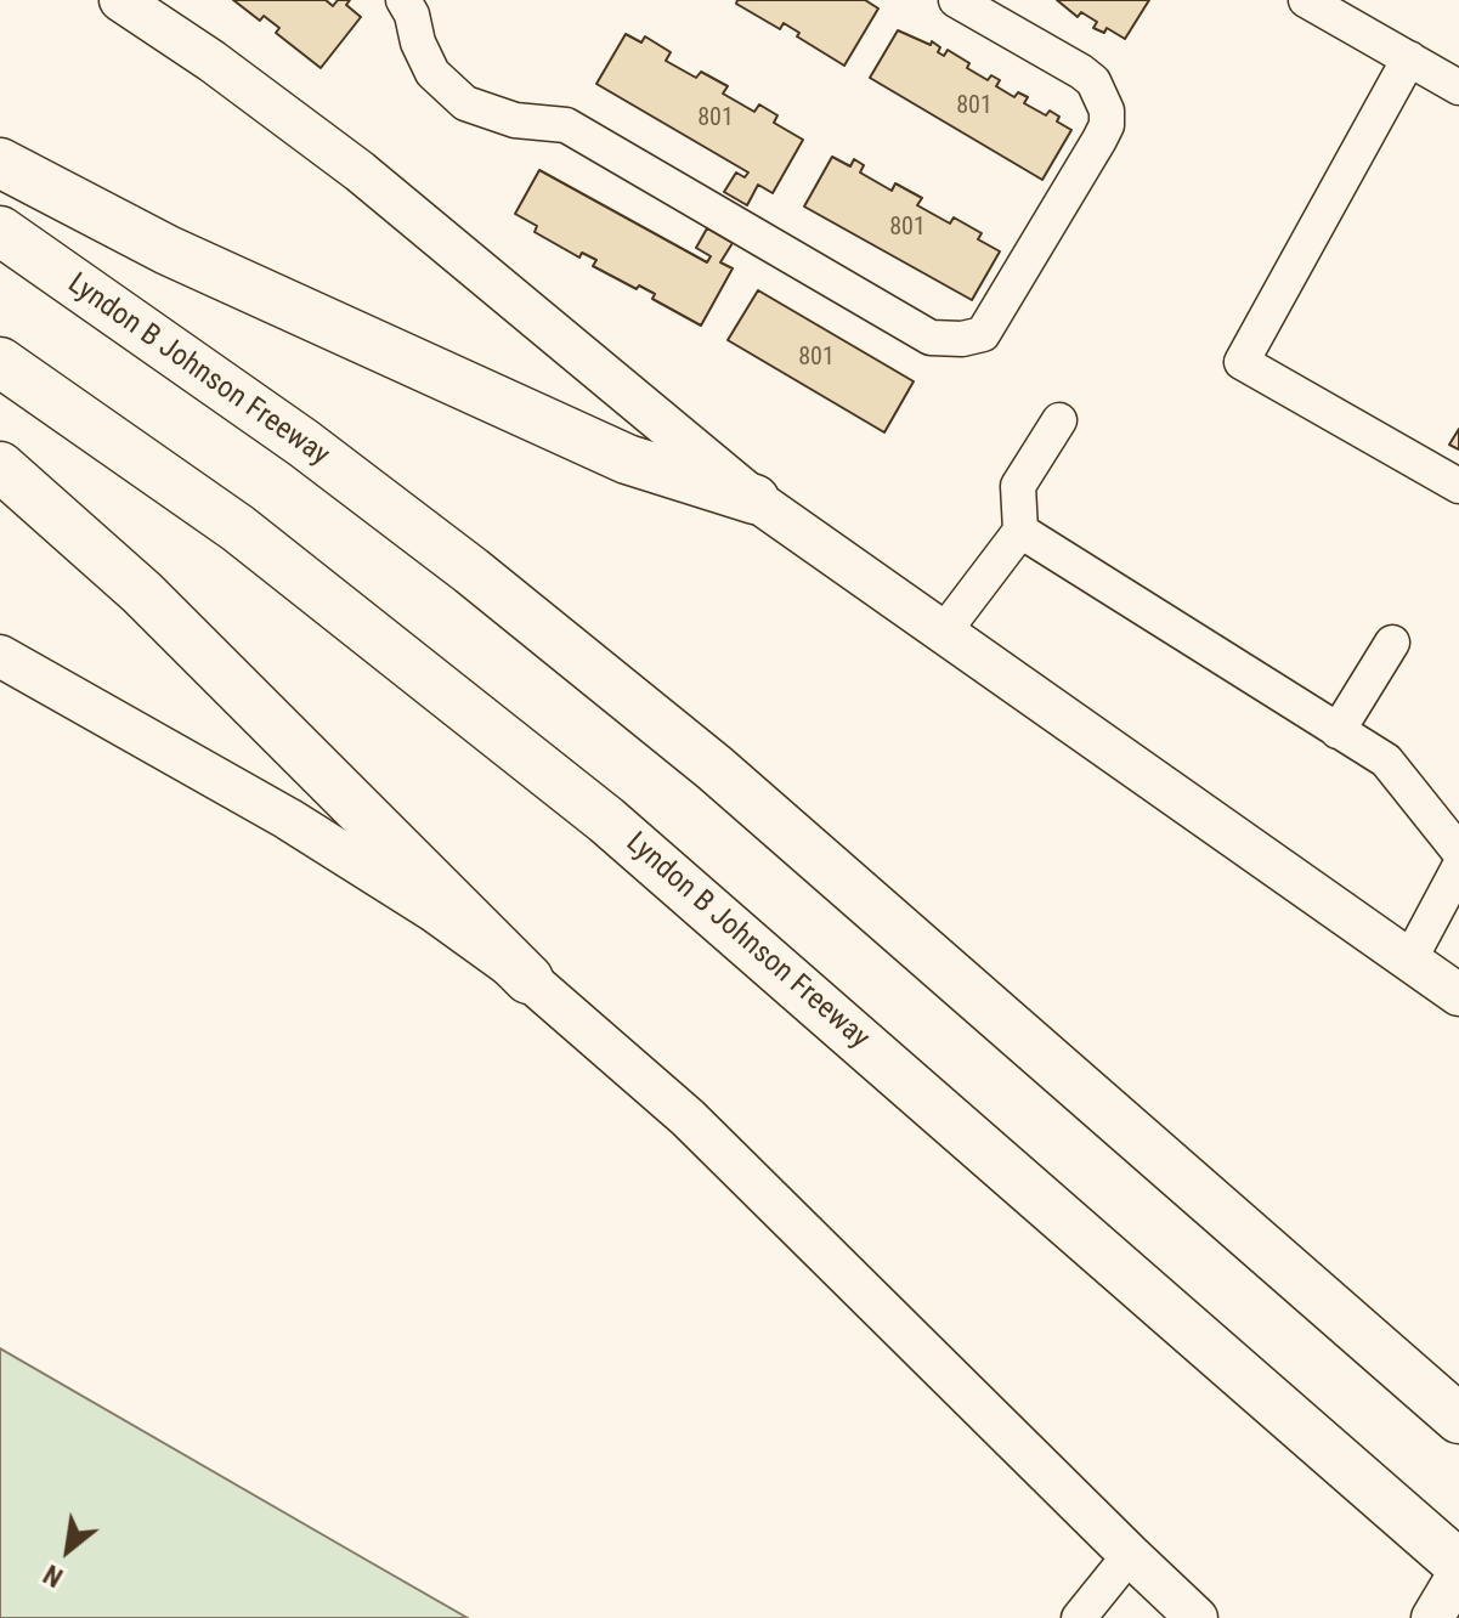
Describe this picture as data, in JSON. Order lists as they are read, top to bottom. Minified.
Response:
{"streets":{"highway":["Lyndon B Johnson Freeway"]},"house_numbers":["801","801","801","801"],"north":"bottom left"}
